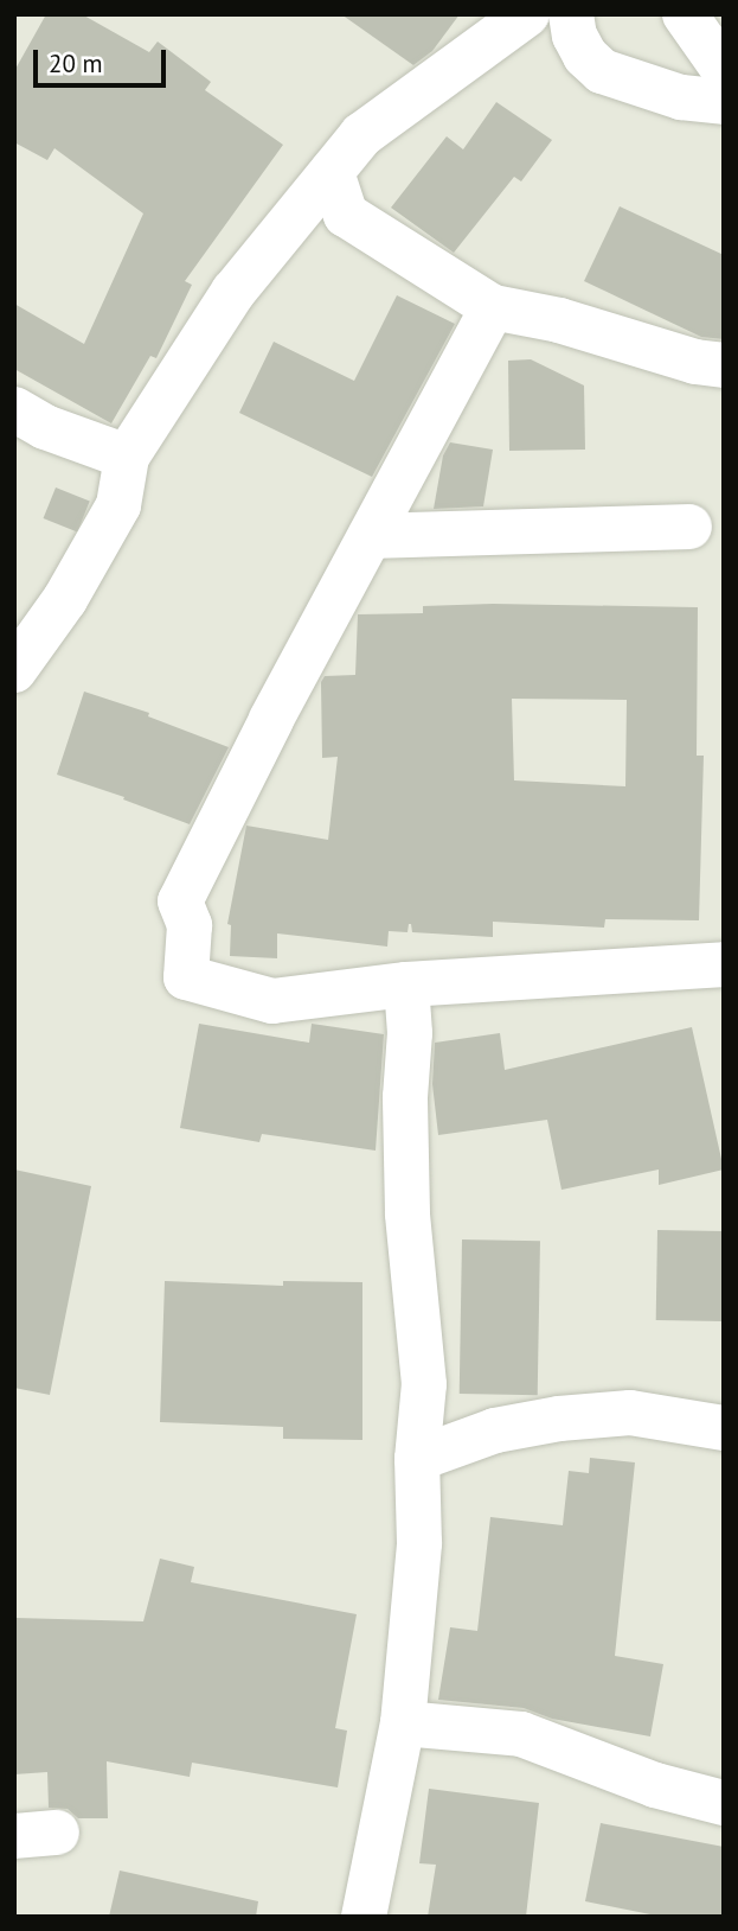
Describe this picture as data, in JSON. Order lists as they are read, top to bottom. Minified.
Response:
{"scale_bar":"20 m"}
